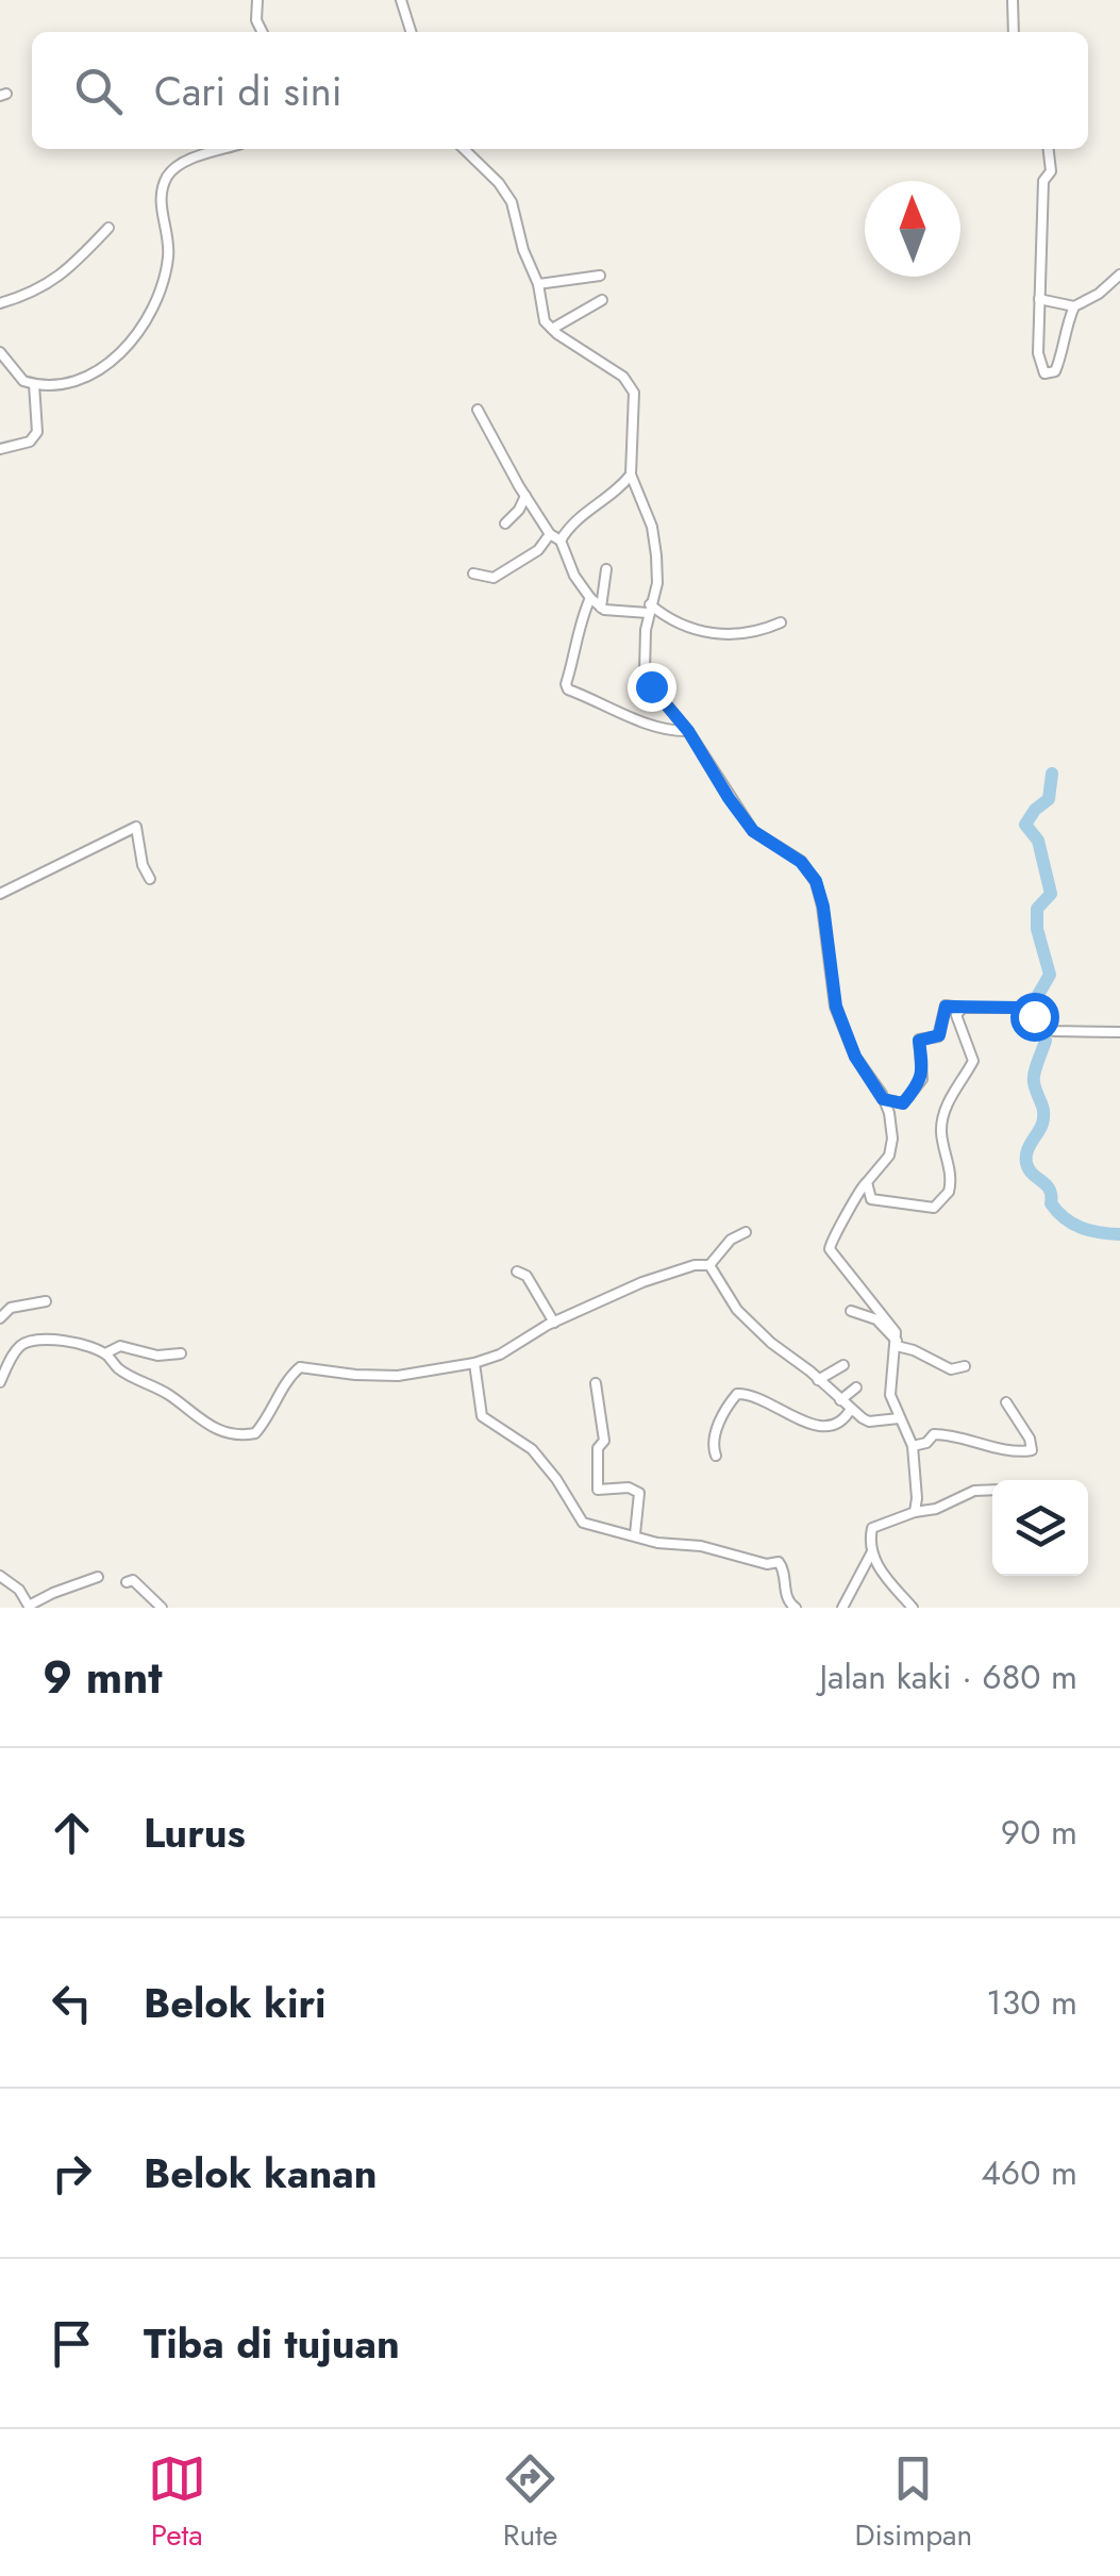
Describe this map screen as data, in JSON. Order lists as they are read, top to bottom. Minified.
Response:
{"north":"top","page":{"search":"Cari di sini","heading":["9 mnt","Jalan kaki · 680 m"],"list":[["Lurus","90 m"],["Belok kiri","130 m"],["Belok kanan","460 m"],"Tiba di tujuan"],"nav":["Peta","Rute","Disimpan"]}}
